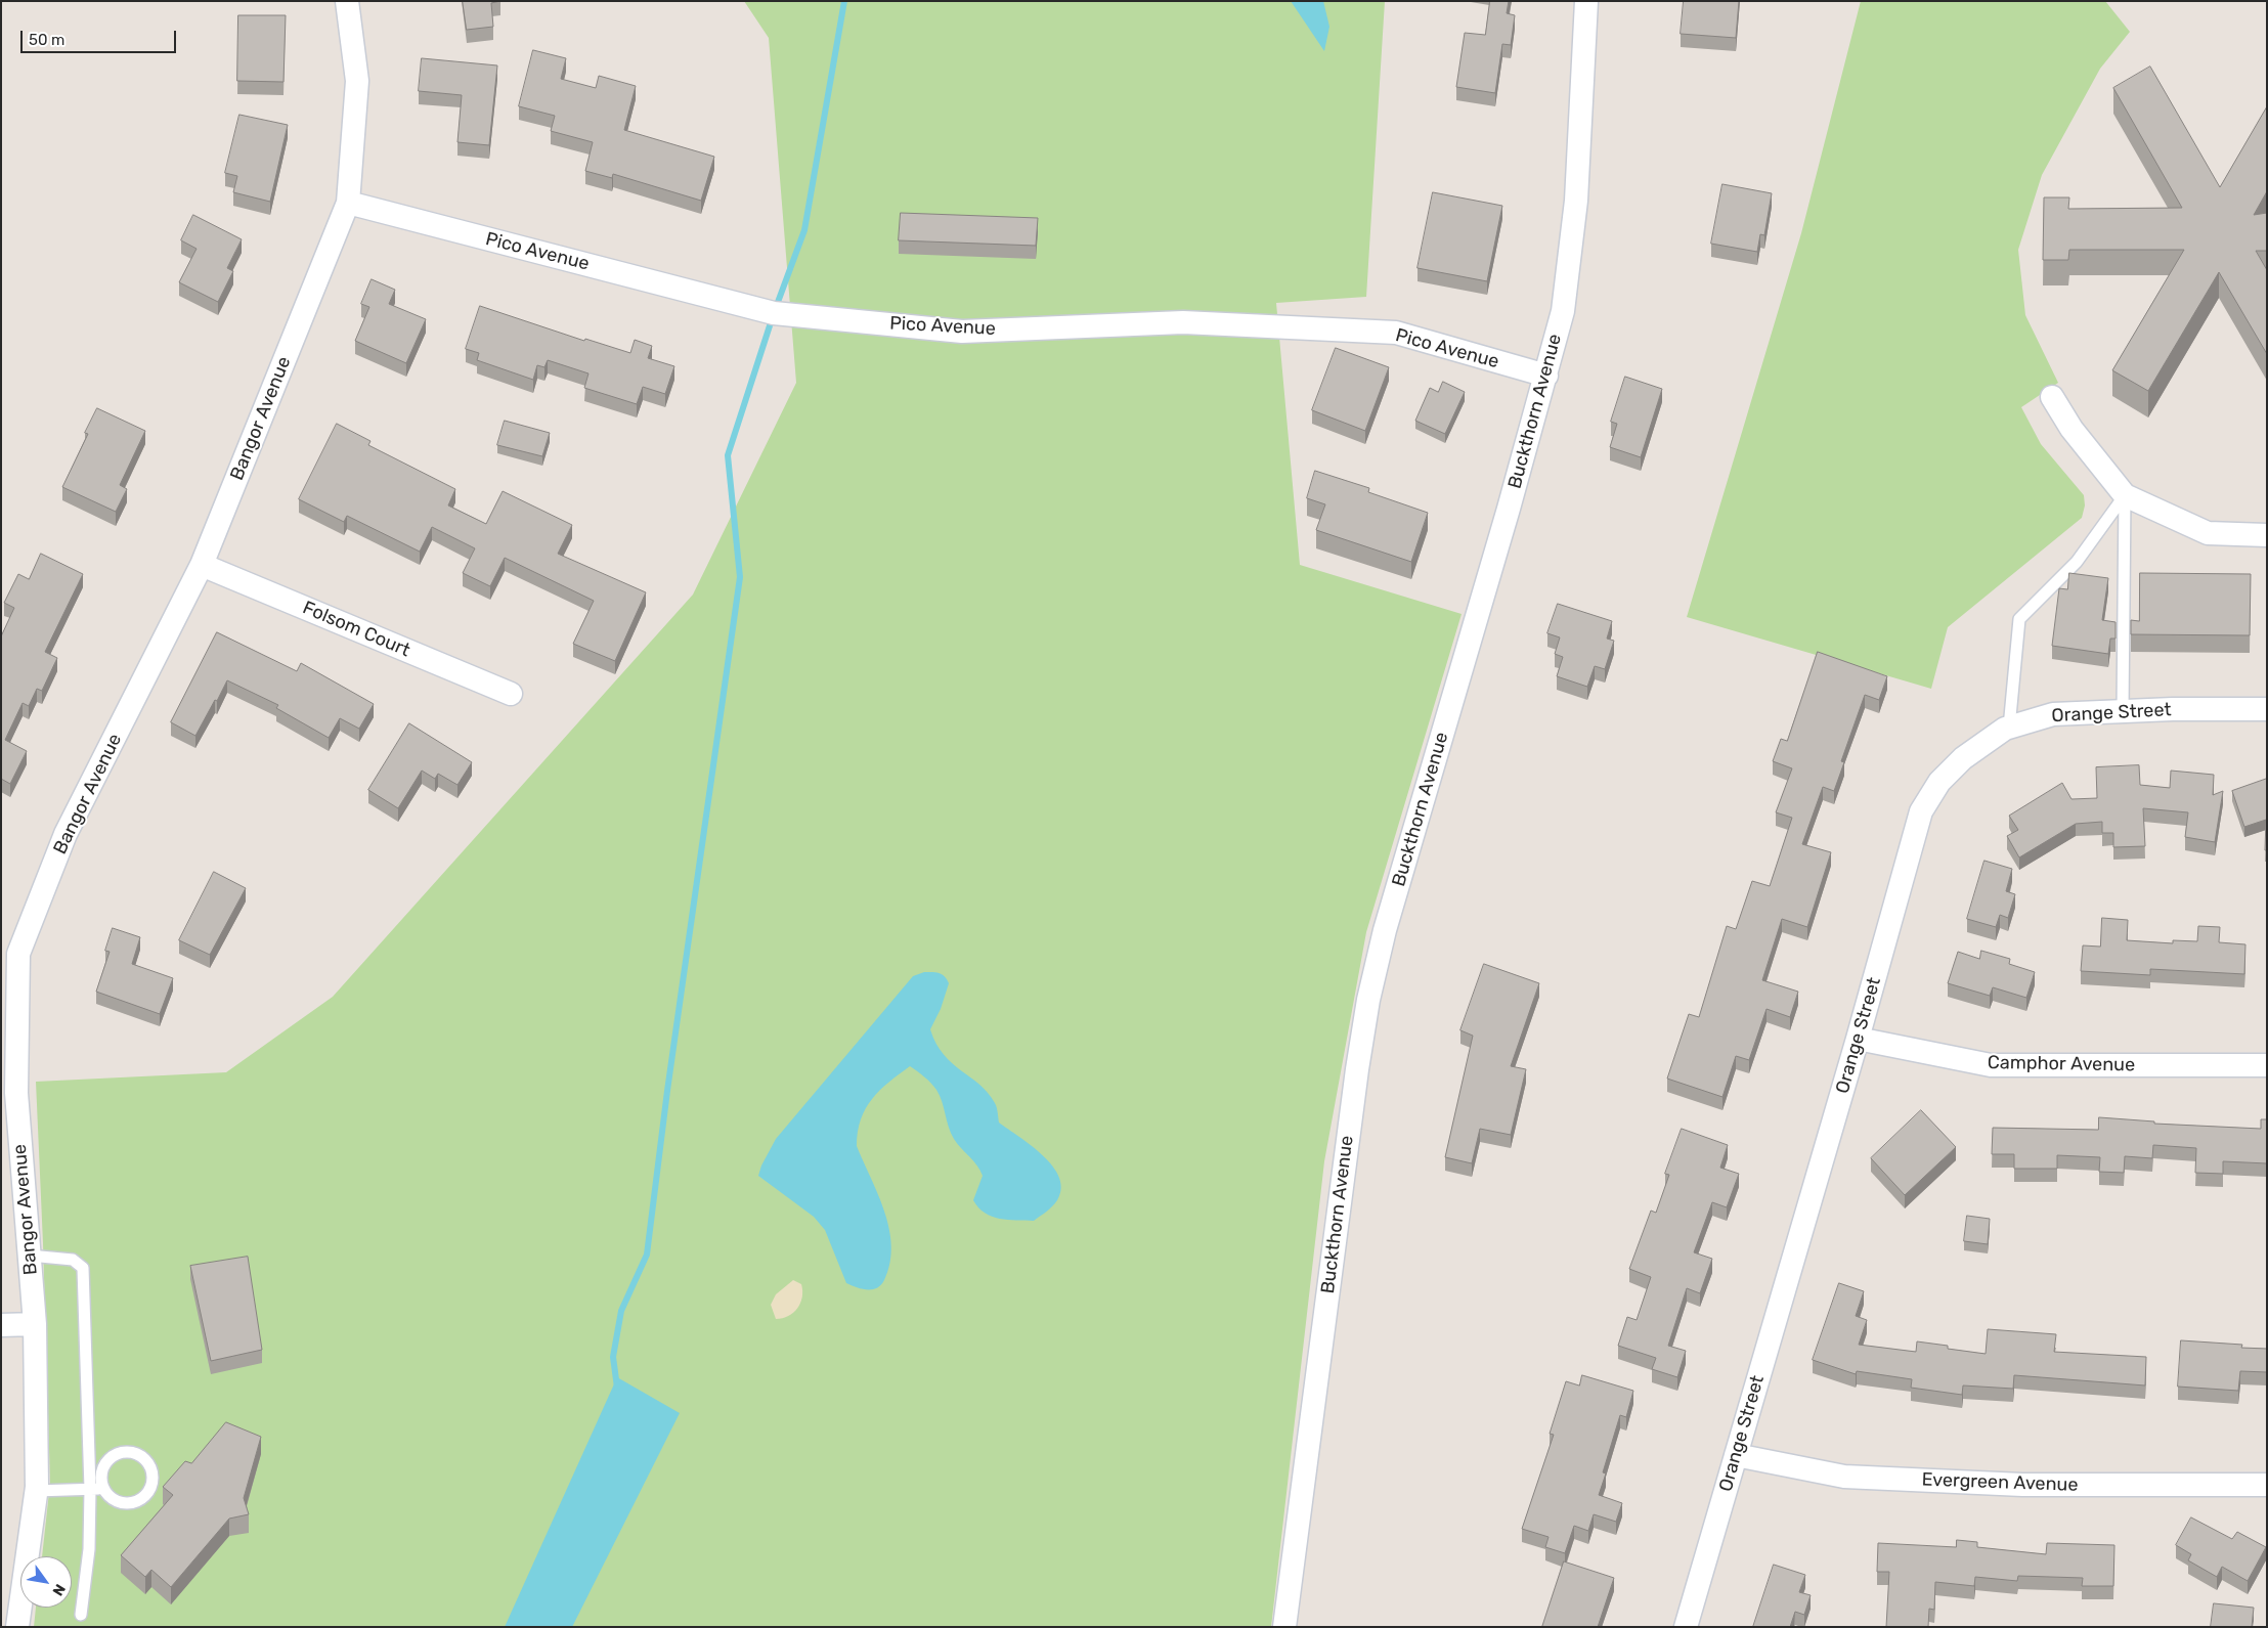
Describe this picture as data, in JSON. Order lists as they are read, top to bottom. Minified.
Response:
{"streets":{"street":["Pico Avenue","Buckthorn Avenue","Bangor Avenue","Folsom Court","Orange Street","Camphor Avenue","Evergreen Avenue"]},"crossings":[["Pico Avenue","Buckthorn Avenue"],["Pico Avenue","Bangor Avenue"],["Bangor Avenue","Folsom Court"],["Orange Street","Camphor Avenue"],["Orange Street","Evergreen Avenue"]],"scale_bar":"50 m","north":"bottom right"}
